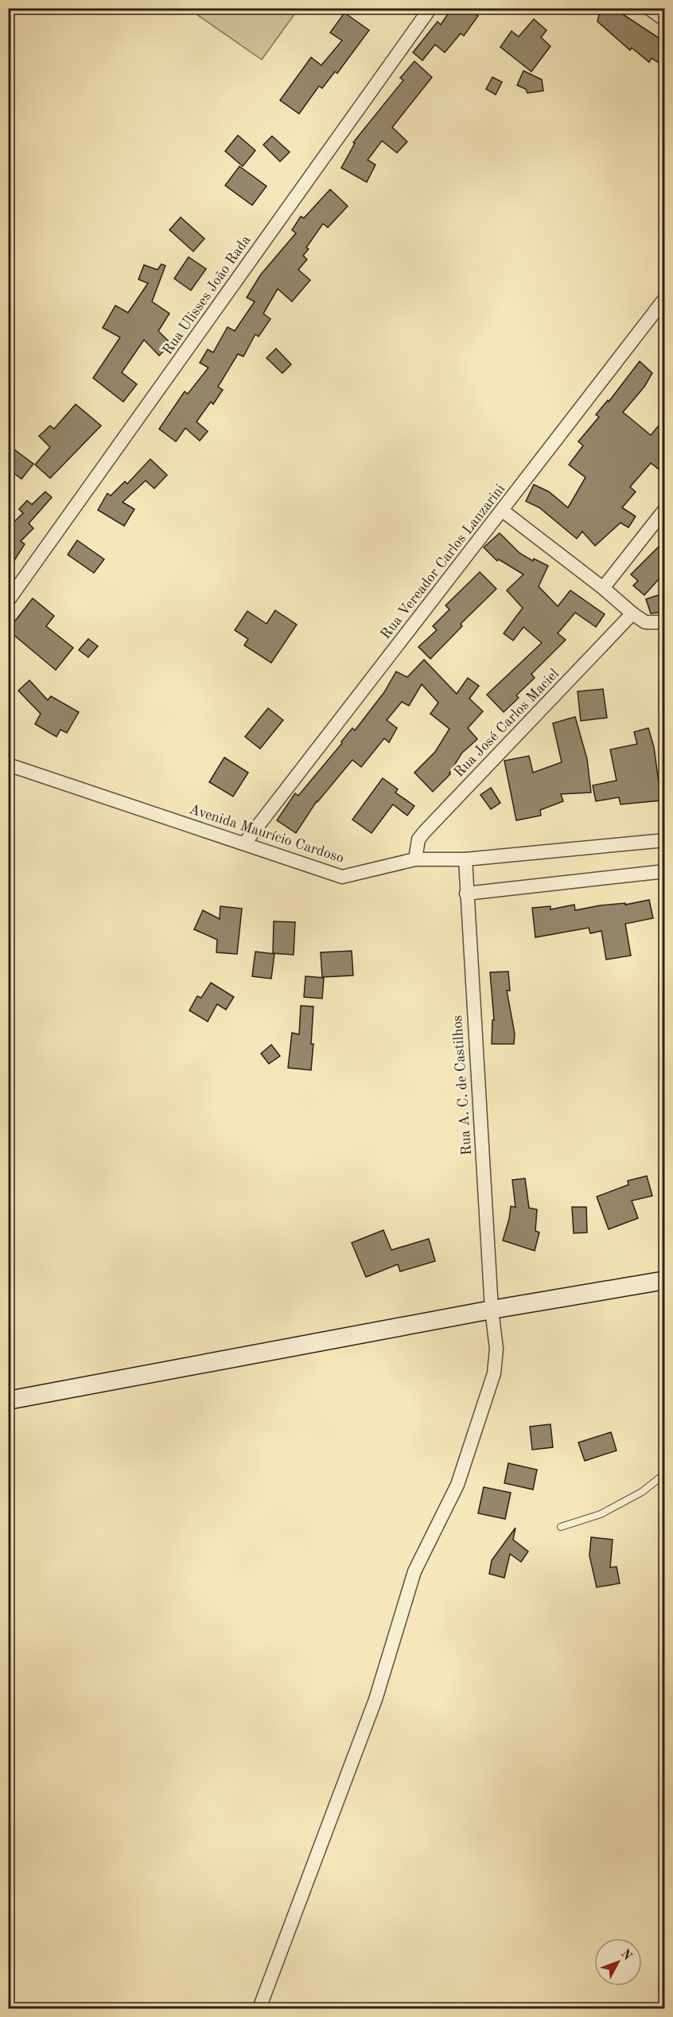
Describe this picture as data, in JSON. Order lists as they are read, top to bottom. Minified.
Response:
{"streets":{"street":["Rua Ulisses João Rada","Rua Vereador Carlos Lanzarini","Rua José Carlos Maciel","Avenida Maurício Cardoso","Rua A. C. de Castilhos"]},"crossings":[["Rua Vereador Carlos Lanzarini","Avenida Maurício Cardoso"],["Rua José Carlos Maciel","Avenida Maurício Cardoso"],["Avenida Maurício Cardoso","Rua A. C. de Castilhos"]],"north":"top right"}
